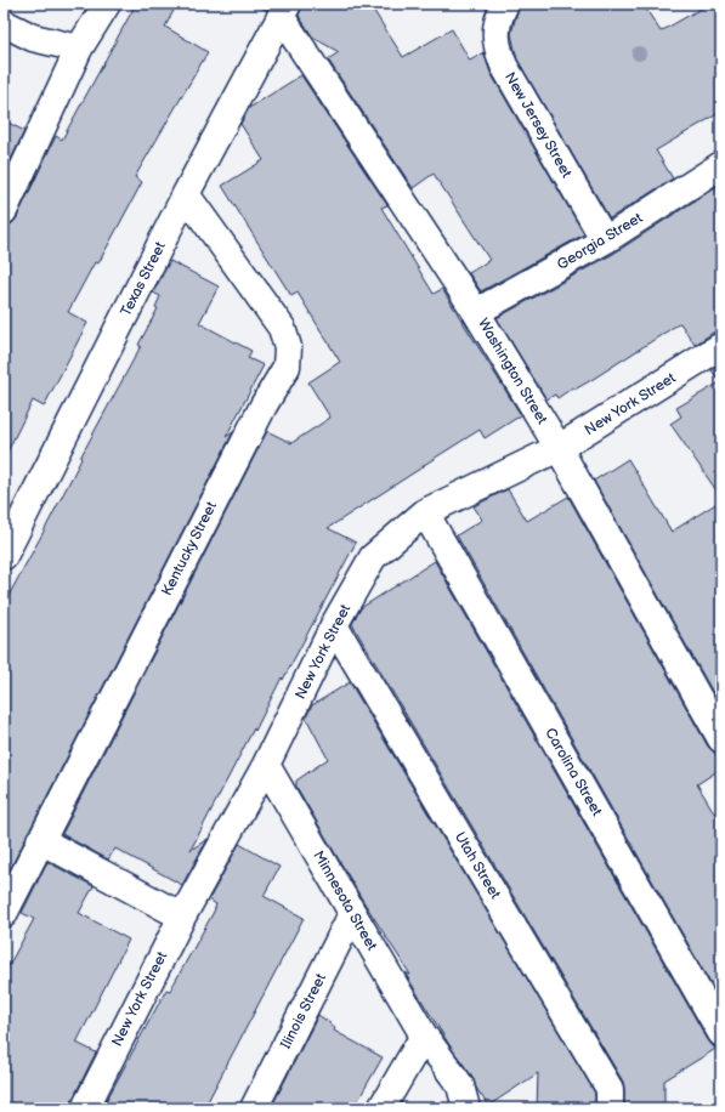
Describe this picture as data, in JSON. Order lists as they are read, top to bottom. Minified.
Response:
{"streets":{"street":["New Jersey Street","Georgia Street","Texas Street","Washington Street","New York Street","Kentucky Street","Carolina Street","Utah Street","Minnesota Street","Ilinois Street"]},"crossings":[["New Jersey Street","Georgia Street"],["Georgia Street","Washington Street"],["Texas Street","Washington Street"],["Texas Street","Kentucky Street"],["Washington Street","New York Street"],["New York Street","Carolina Street"],["New York Street","Utah Street"],["New York Street","Minnesota Street"],["Minnesota Street","Ilinois Street"]]}
